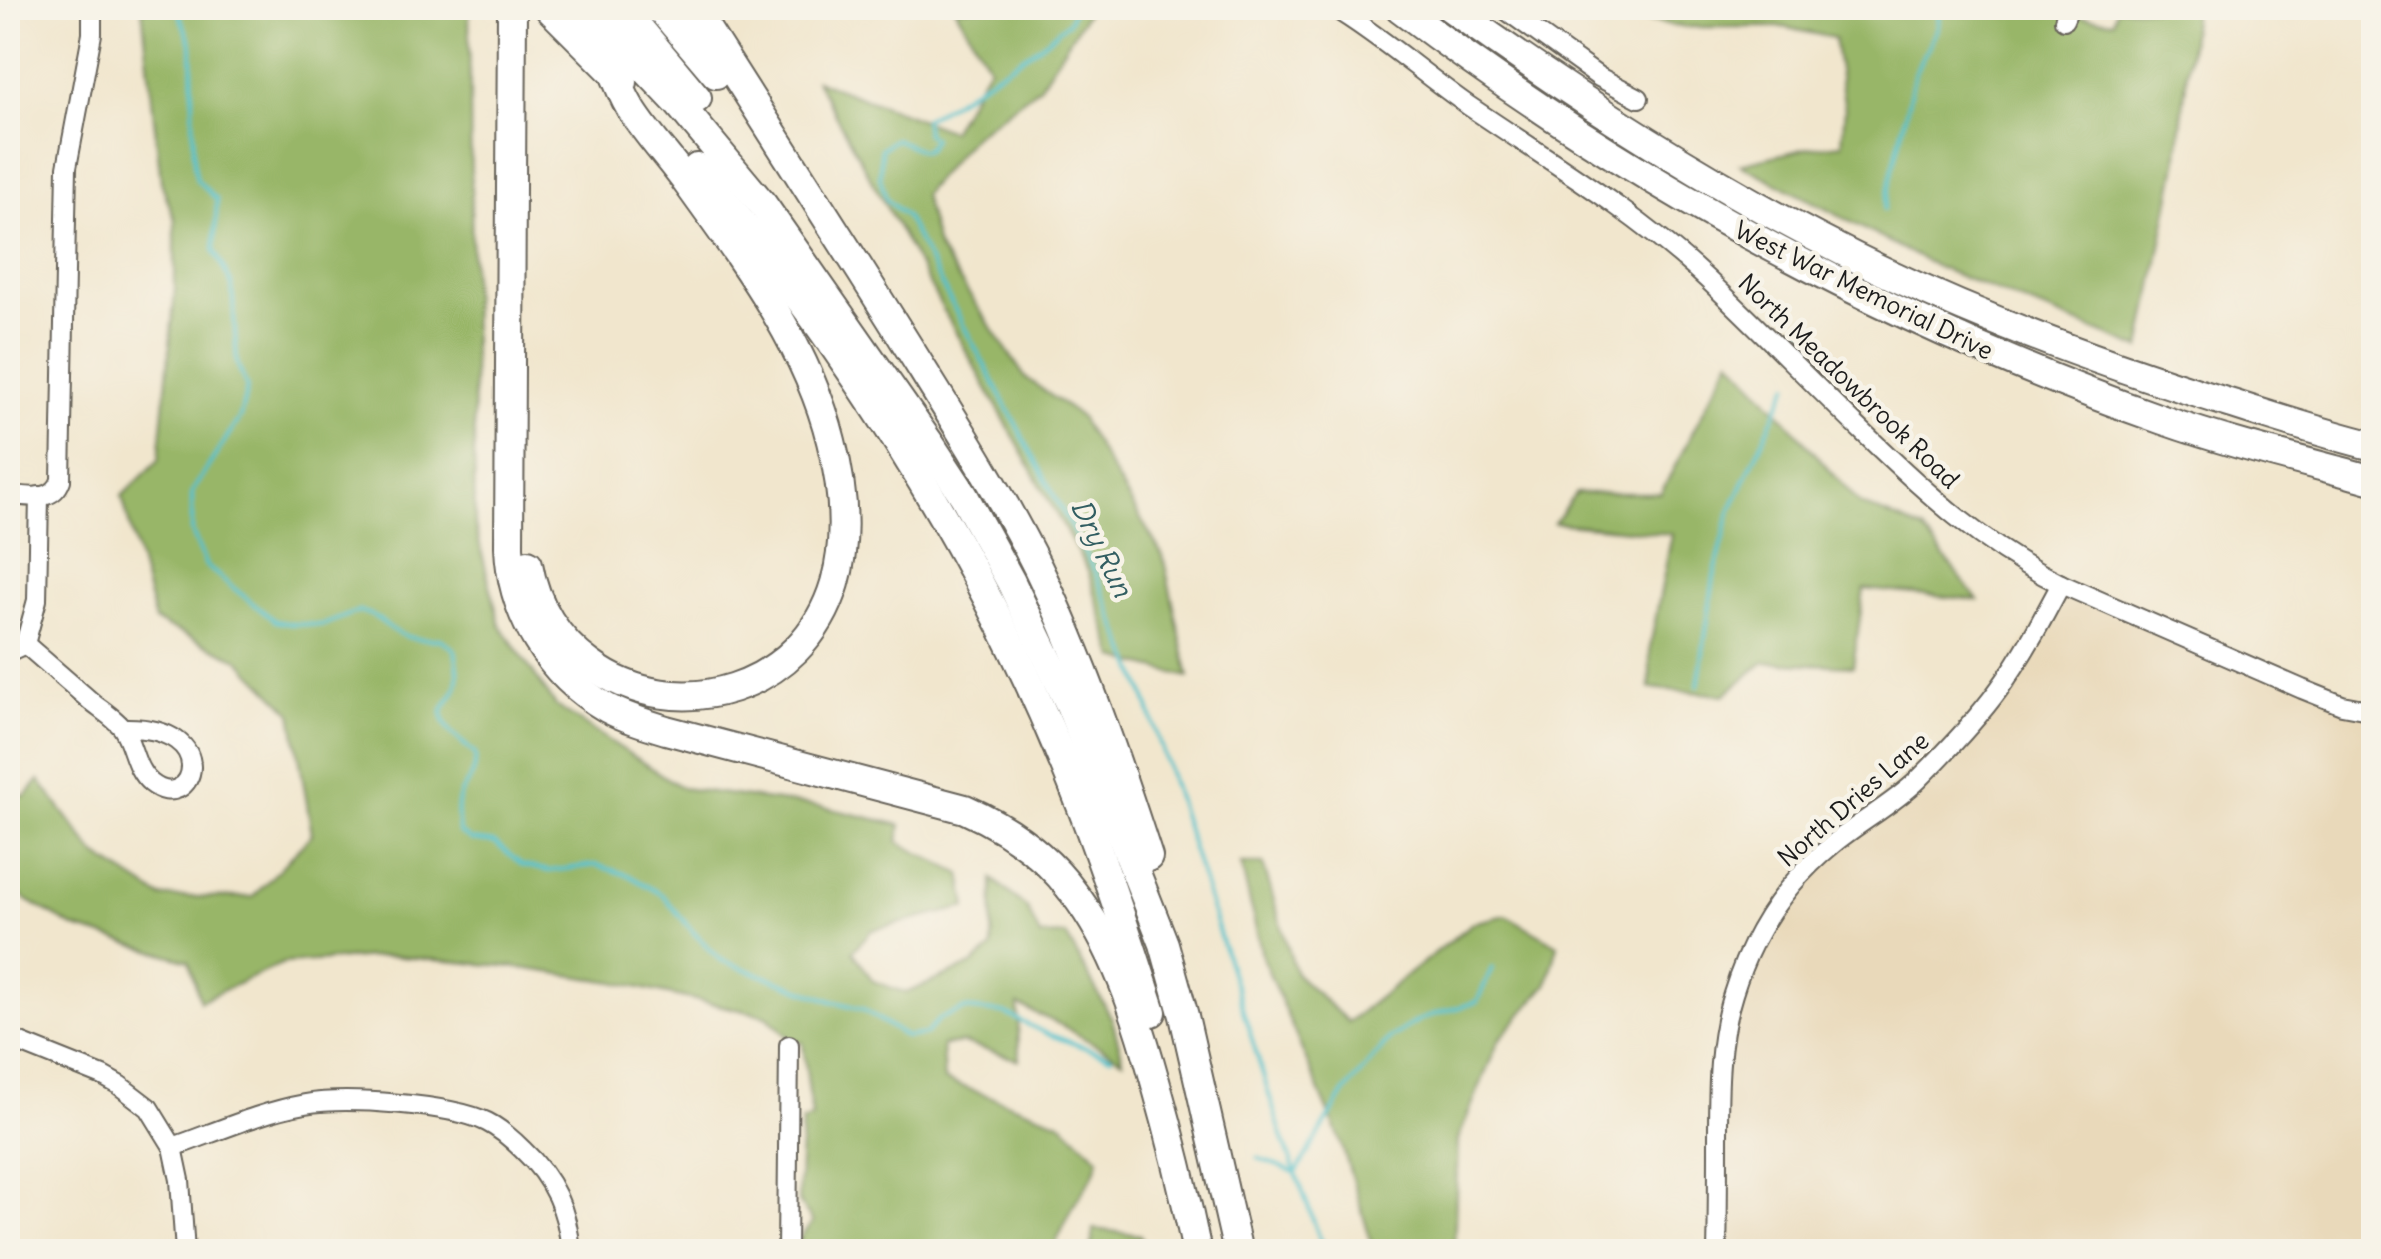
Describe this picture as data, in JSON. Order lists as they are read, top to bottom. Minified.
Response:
{"streets":{"highway":["West War Memorial Drive"],"street":["North Meadowbrook Road","North Dries Lane"]},"crossings":[["North Meadowbrook Road","North Dries Lane"]],"water":["Dry Run"]}
